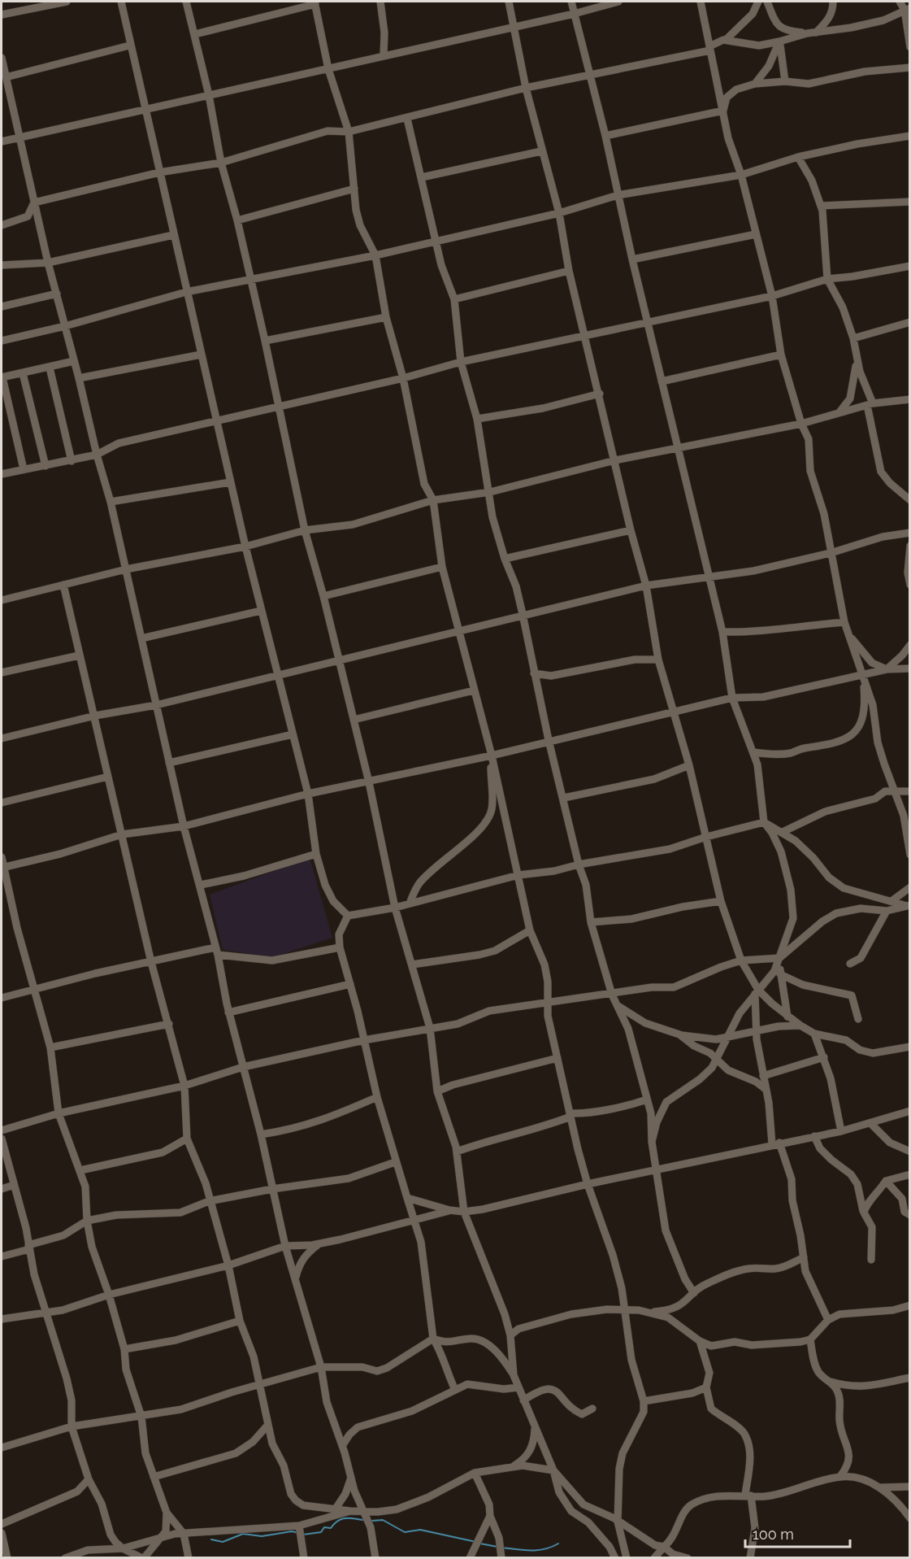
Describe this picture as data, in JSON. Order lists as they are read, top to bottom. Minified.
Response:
{"scale_bar":"100 m"}
